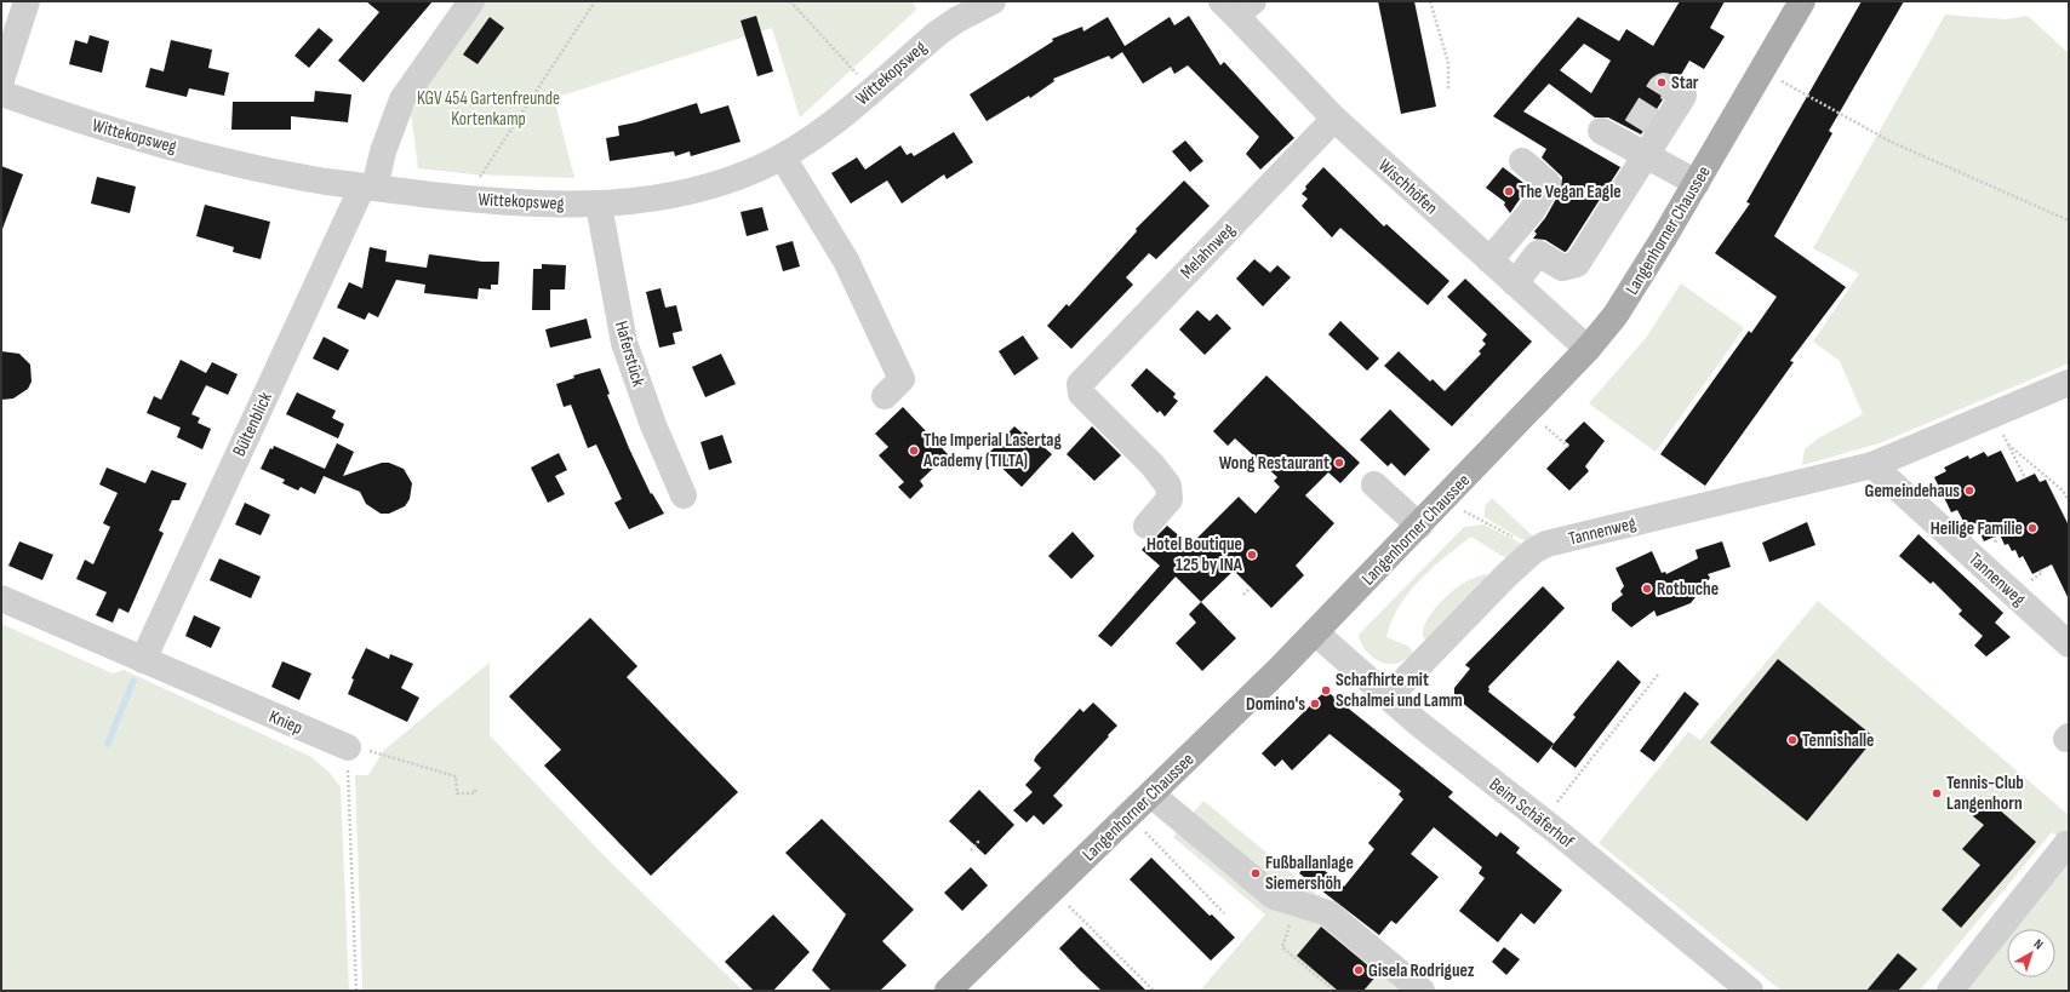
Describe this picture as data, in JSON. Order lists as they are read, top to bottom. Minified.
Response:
{"streets":{"main road":["Langenhorner Chaussee"],"street":["Wittekopsweg","Wischhöfen","Melahnweg","Haferstück","Bültenblick","Tannenweg","Kniep","Beim Schäferhof"]},"crossings":[["Wittekopsweg","Haferstück"],["Wittekopsweg","Bültenblick"],["Wischhöfen","Langenhorner Chaussee"],["Wischhöfen","Melahnweg"],["Langenhorner Chaussee","Beim Schäferhof"],["Bültenblick","Kniep"],["Tannenweg","Beim Schäferhof"]],"parks":["KGV 454 Gartenfreunde Kortenkamp"],"places":["Star","The Vegan Eagle","The Imperial Lasertag Academy (TILTA)","Wong Restaurant","Gemeindehaus","Heilige Familie","Hotel Boutique 125 by INA","Rotbuche","Schafhirte mit Schalmei und Lamm","Domino's","Tennishalle","Tennis-Club Langenhorn","Fußballanlage Siemershöh","Gisela Rodriguez"],"north":"top right"}
